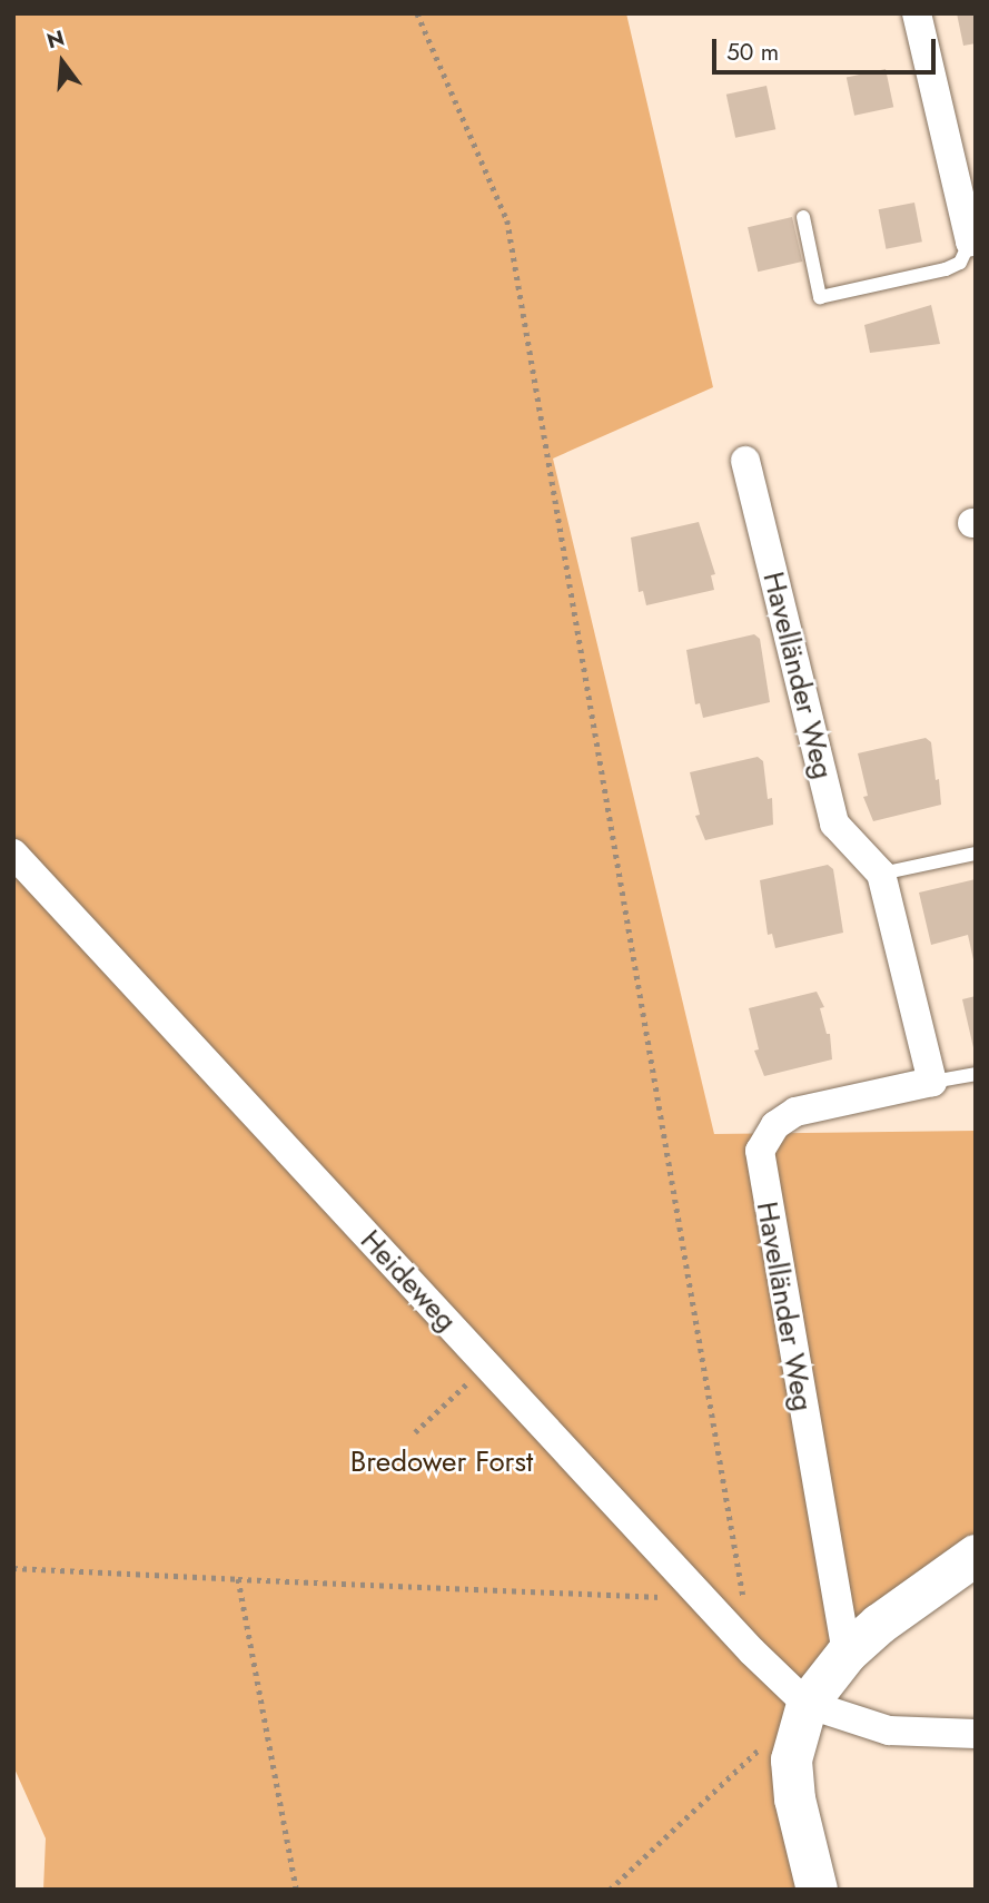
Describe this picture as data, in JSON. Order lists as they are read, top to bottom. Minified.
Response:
{"streets":{"street":["Havelländer Weg","Heideweg"]},"parks":["Bredower Forst"],"scale_bar":"50 m","north":"top"}
